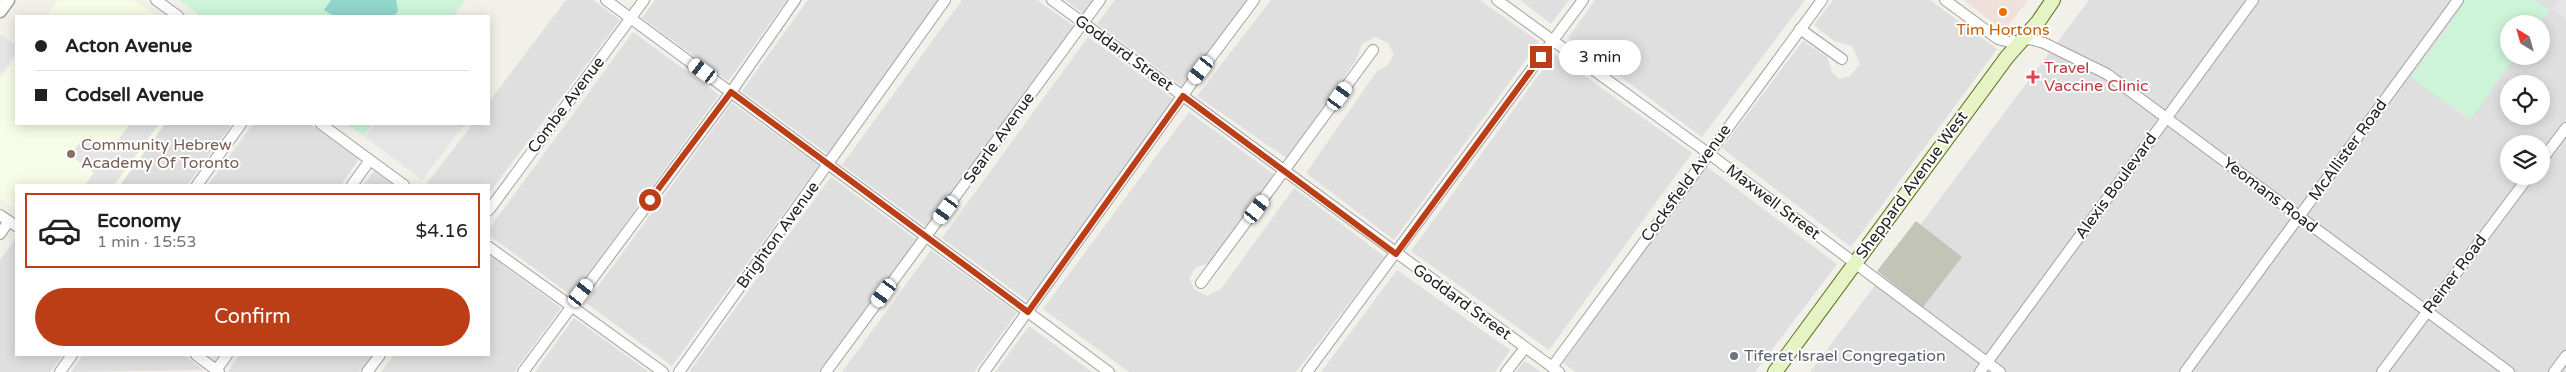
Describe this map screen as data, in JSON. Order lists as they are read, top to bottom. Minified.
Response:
{"streets":{"main road":["Sheppard Avenue West"],"street":["Goddard Street","Combe Avenue","Searle Avenue","McAllister Road","Cocksfield Avenue","Alexis Boulevard","Yeomans Road","Maxwell Street","Brighton Avenue","Reiner Road"]},"crossings":[["Goddard Street","Searle Avenue"],["Goddard Street","Cocksfield Avenue"],["McAllister Road","Yeomans Road"],["Cocksfield Avenue","Maxwell Street"],["Sheppard Avenue West","Yeomans Road"],["Sheppard Avenue West","Maxwell Street"],["Alexis Boulevard","Yeomans Road"],["Alexis Boulevard","Maxwell Street"],["Yeomans Road","Reiner Road"]],"places":{"other":["Tim Hortons","Community Hebrew Academy Of Toronto","Tiferet Israel Congregation"],"health":["Travel Vaccine Clinic"]},"north":"top left","page":{"banner":["Acton Avenue","Codsell Avenue"],"bubble":"3 min","list":[{"name":"Economy","note":"1 min · 15:53","value":"$4.16"}],"buttons":"Confirm"}}
